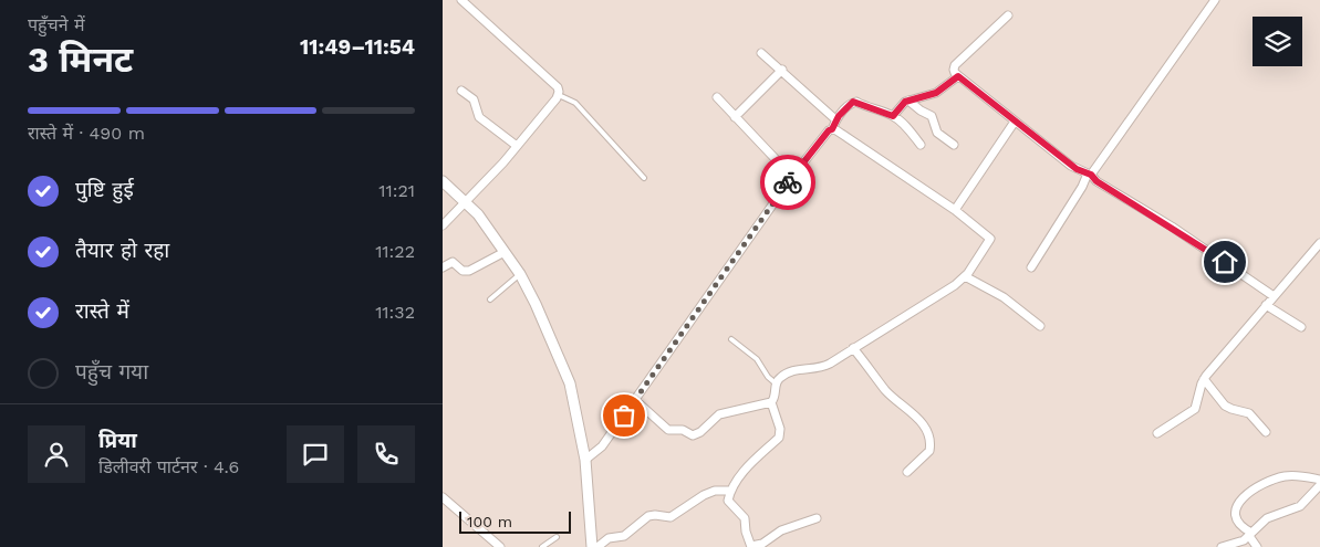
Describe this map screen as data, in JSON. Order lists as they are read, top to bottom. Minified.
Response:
{"scale_bar":"100 m","page":{"heading":["3 मिनट","पहुँचने में","11:49–11:54"],"panel":["प्रिया","डिलीवरी पार्टनर · 4.6"],"bar":"रास्ते में · 490 m","list":[["पुष्टि हुई","11:21"],["तैयार हो रहा","11:22"],["रास्ते में","11:32"],"पहुँच गया"],"scale":"100 m"}}
